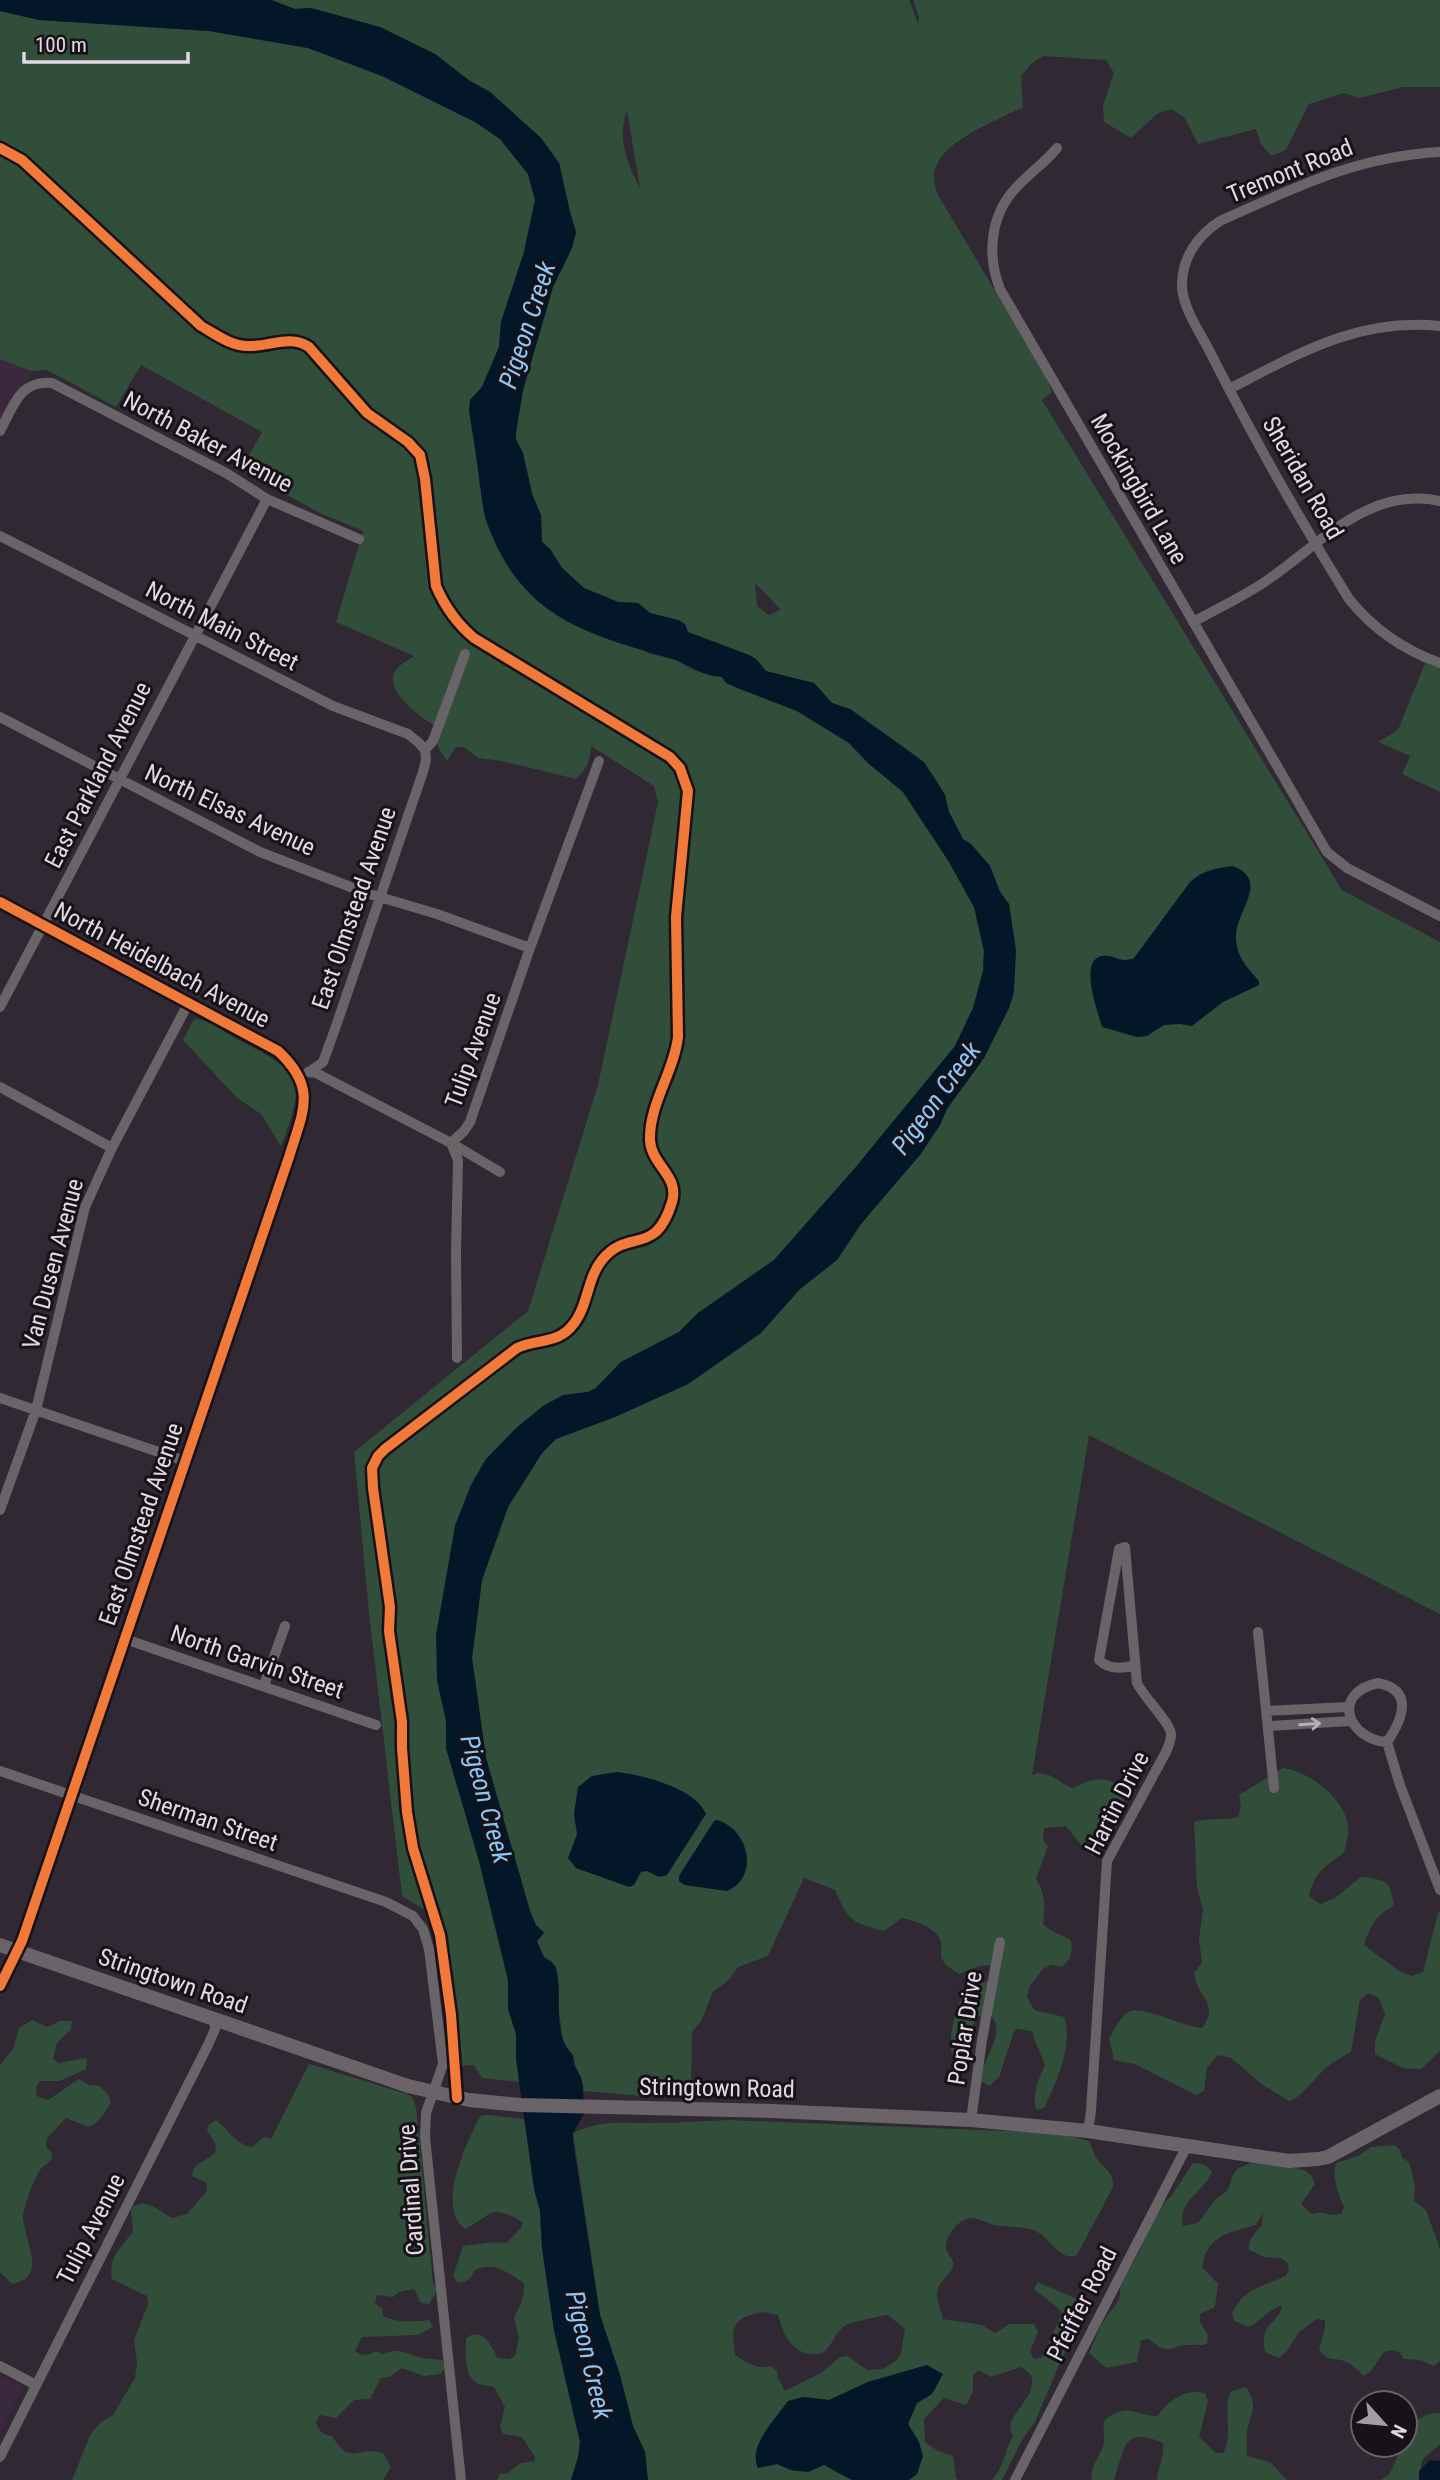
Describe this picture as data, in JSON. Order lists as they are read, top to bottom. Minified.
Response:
{"streets":{"main road":["Stringtown Road"],"street":["Tremont Road","North Baker Avenue","Sheridan Road","Mockingbird Lane","North Main Street","East Parkland Avenue","North Elsas Avenue","East Olmstead Avenue","North Heidelbach Avenue","Tulip Avenue","Van Dusen Avenue","North Garvin Street","Hartin Drive","Sherman Street","Poplar Drive","Cardinal Drive","Pfeiffer Road"]},"crossings":[["Tremont Road","Sheridan Road"],["North Baker Avenue","East Parkland Avenue"],["North Main Street","East Parkland Avenue"],["North Main Street","East Olmstead Avenue"],["East Parkland Avenue","North Elsas Avenue"],["East Parkland Avenue","North Heidelbach Avenue"],["North Elsas Avenue","East Olmstead Avenue"],["North Elsas Avenue","Tulip Avenue"],["East Olmstead Avenue","North Heidelbach Avenue"],["East Olmstead Avenue","North Garvin Street"],["East Olmstead Avenue","Sherman Street"],["East Olmstead Avenue","Stringtown Road"],["North Heidelbach Avenue","Tulip Avenue"],["North Heidelbach Avenue","Van Dusen Avenue"],["Tulip Avenue","Stringtown Road"],["Hartin Drive","Stringtown Road"],["Sherman Street","Cardinal Drive"],["Stringtown Road","Poplar Drive"],["Stringtown Road","Cardinal Drive"],["Stringtown Road","Pfeiffer Road"]],"water":["Pigeon Creek"],"scale_bar":"100 m","north":"bottom right"}
